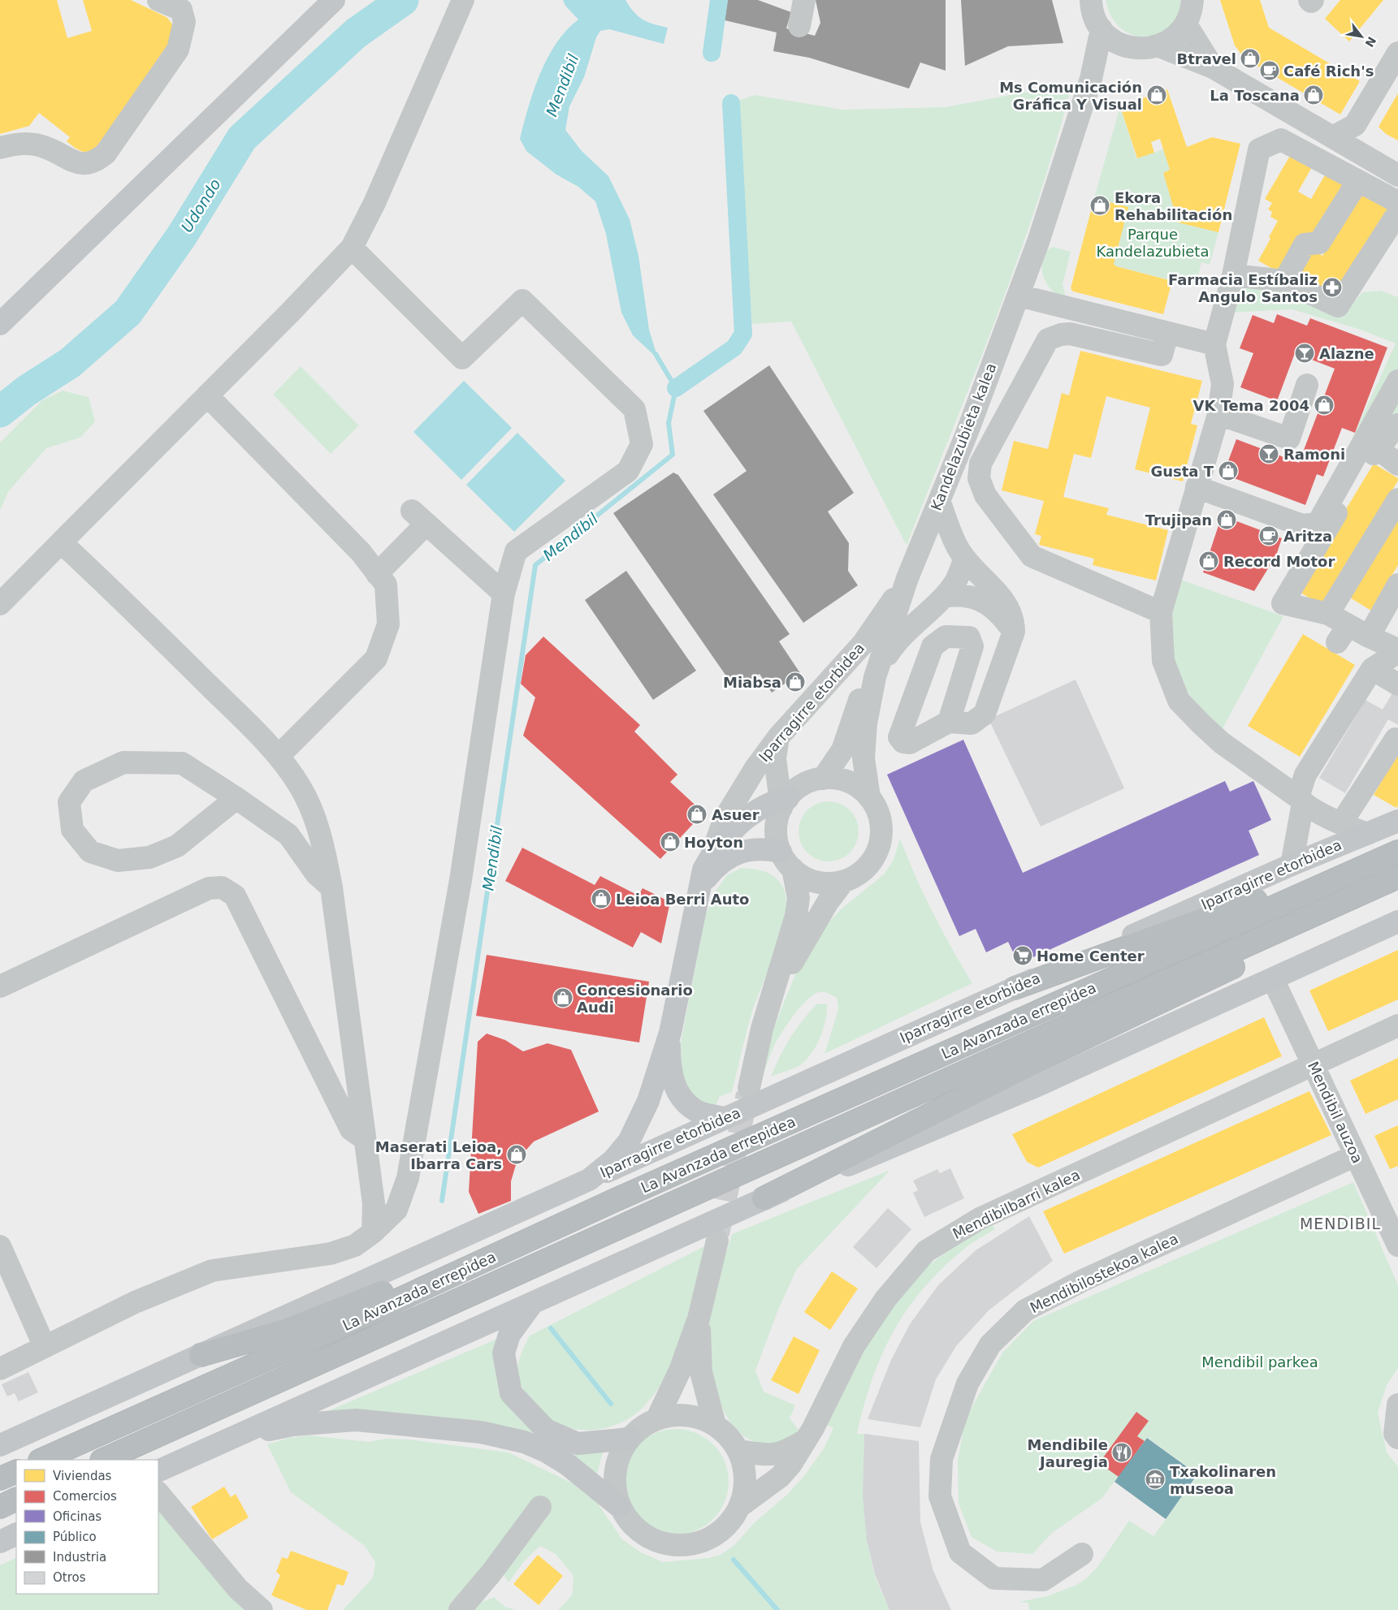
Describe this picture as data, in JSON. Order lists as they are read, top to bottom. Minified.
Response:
{"streets":{"highway":["La Avanzada errepidea"],"main road":["Iparragirre etorbidea"],"street":["Kandelazubieta kalea","Mendibil auzoa","Mendibilbarri kalea","Mendibilostekoa kalea"]},"crossings":[["Kandelazubieta kalea","Iparragirre etorbidea"],["Mendibil auzoa","Mendibilbarri kalea"],["Mendibil auzoa","Mendibilostekoa kalea"]],"districts":["MENDIBIL"],"water":["Mendibil","Udondo"],"parks":["Parque Kandelazubieta","Mendibil parkea"],"places":{"shop":["Btravel","Ms Comunicación Gráfica Y Visual","La Toscana","Ekora Rehabilitación","VK Tema 2004","Gusta T","Trujipan","Record Motor","Miabsa","Asuer","Hoyton","Leioa Berri Auto","Concesionario Audi","Maserati Leioa, Ibarra Cars"],"cafe":["Café Rich's","Aritza"],"pharmacy":["Farmacia Estíbaliz Angulo Santos"],"bar":["Alazne","Ramoni"],"supermarket":["Home Center"],"restaurant":["Mendibile Jauregia"],"museum":["Txakolinaren museoa"]},"legend":["Viviendas","Comercios","Oficinas","Público","Industria","Otros"],"north":"bottom right"}
